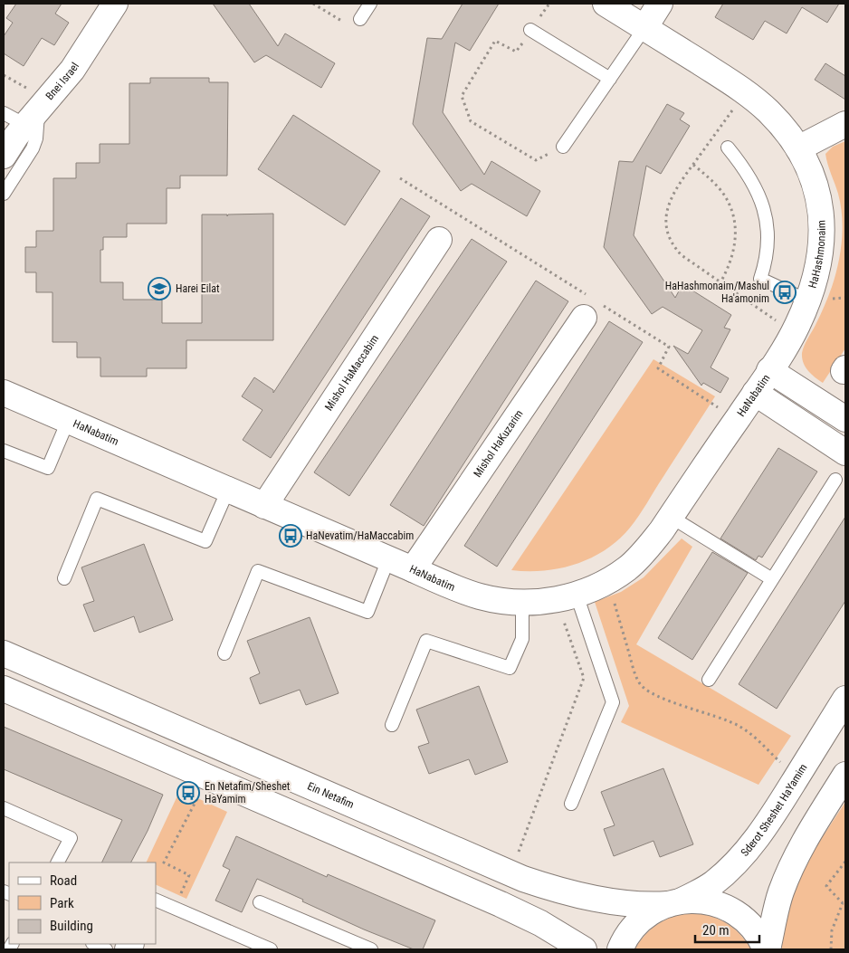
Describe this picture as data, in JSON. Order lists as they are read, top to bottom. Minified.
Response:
{"streets":{"street":["Bnei Israel","HaHashmonaim","Mishol HaMaccabim","HaNabatim","Mishol HaKuzarim","Ein Netafim","Sderot Sheshet HaYamim"]},"crossings":[["HaHashmonaim","HaNabatim"],["Mishol HaMaccabim","HaNabatim"],["HaNabatim","Mishol HaKuzarim"],["Ein Netafim","Sderot Sheshet HaYamim"]],"places":{"school or university":["Harei Eilat"],"bus stop":["HaHashmonaim/Mashul Ha'amonim","HaNevatim/HaMaccabim","En Netafim/Sheshet HaYamim"]},"legend":["Road","Park","Building"],"scale_bar":"20 m"}
